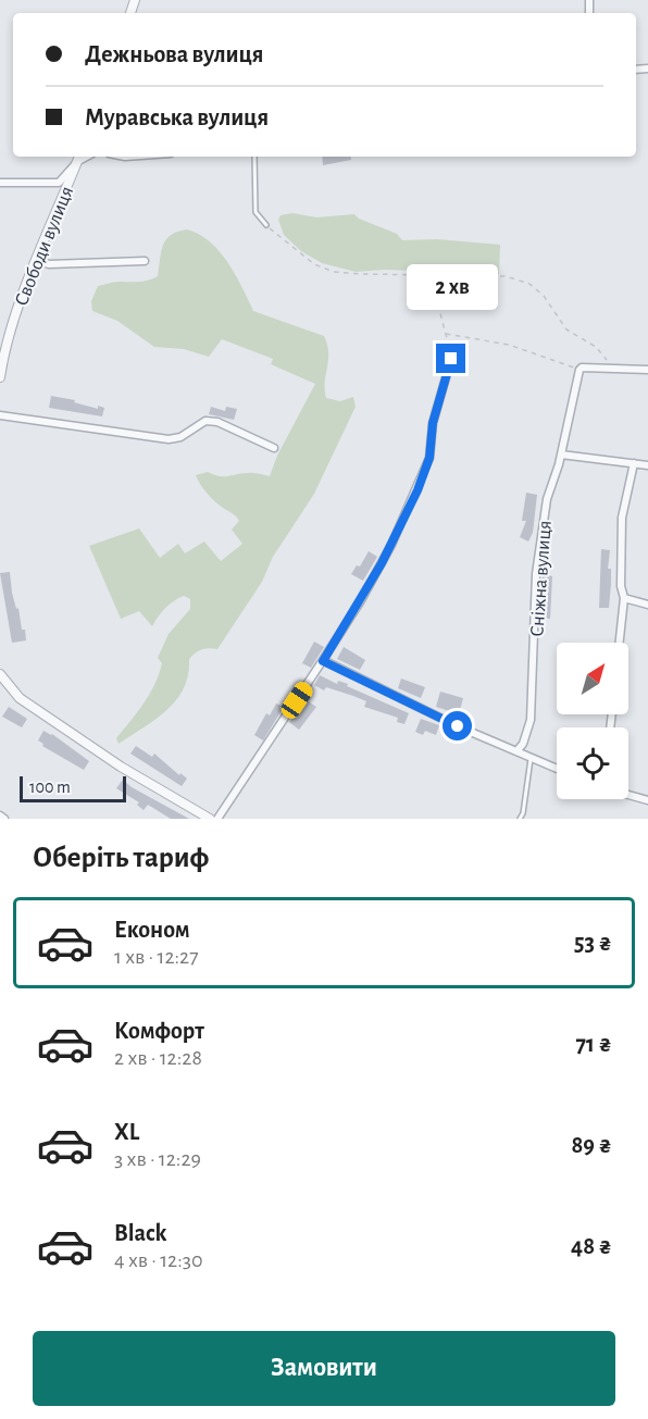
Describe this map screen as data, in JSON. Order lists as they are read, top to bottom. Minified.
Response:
{"streets":{"street":["Свободи вулиця","Сніжна вулиця"]},"scale_bar":"100 m","north":"top right","page":{"banner":["Дежньова вулиця","Муравська вулиця"],"bubble":"2 хв","scale":"100 m","heading":"Оберіть тариф","list":[{"name":"Економ","note":"1 хв · 12:27","value":"53 ₴"},{"name":"Комфорт","note":"2 хв · 12:28","value":"71 ₴"},{"name":"XL","note":"3 хв · 12:29","value":"89 ₴"},{"name":"Black","note":"4 хв · 12:30","value":"48 ₴"}],"buttons":"Замовити"}}
